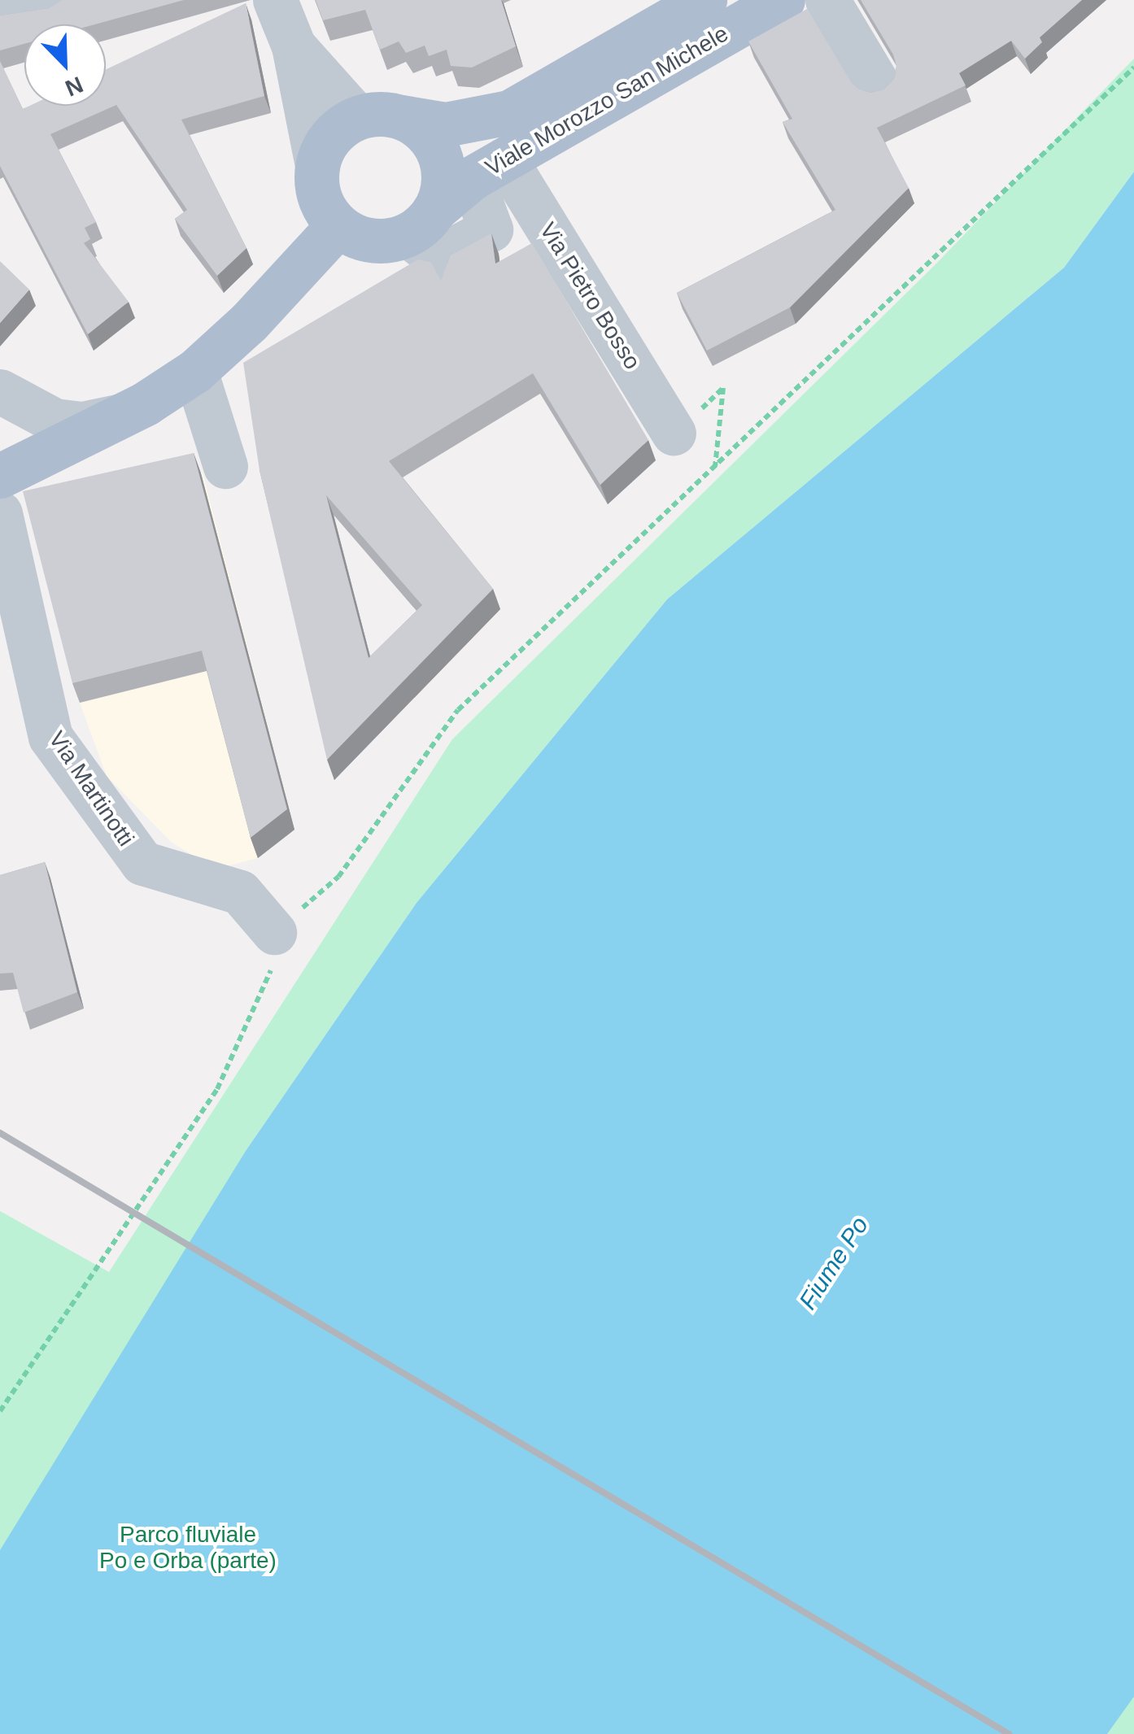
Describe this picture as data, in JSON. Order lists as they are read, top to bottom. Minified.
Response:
{"streets":{"main road":["Viale Morozzo San Michele"],"street":["Via Pietro Bosso","Via Martinotti"]},"crossings":[["Viale Morozzo San Michele","Via Pietro Bosso"]],"water":["Fiume Po"],"parks":["Parco fluviale Po e Orba (parte)"],"north":"bottom right"}
